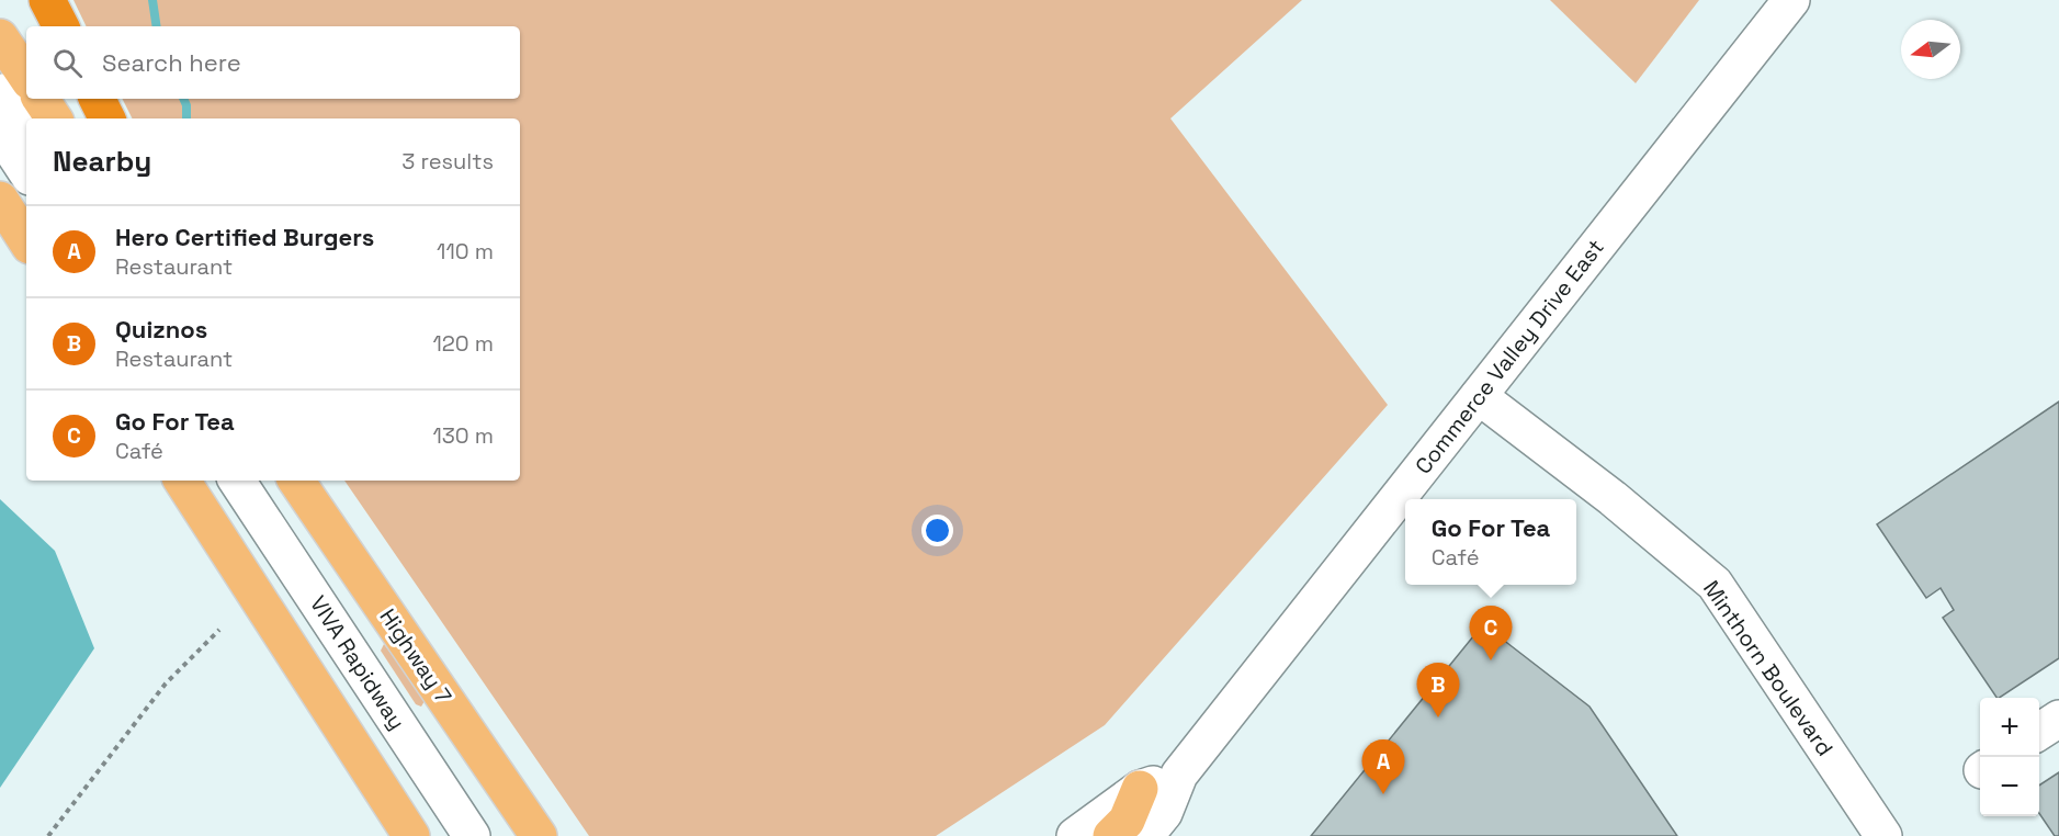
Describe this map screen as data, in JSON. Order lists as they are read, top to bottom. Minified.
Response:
{"streets":{"main road":["Highway 7"],"street":["Commerce Valley Drive East","VIVA Rapidway","Minthorn Boulevard"]},"crossings":[["Commerce Valley Drive East","Minthorn Boulevard"]],"north":"left","page":{"search":"Search here","heading":["Nearby","3 results"],"list":[{"mark":"A","name":"Hero Certified Burgers","note":"Restaurant","value":"110 m"},{"mark":"B","name":"Quiznos","note":"Restaurant","value":"120 m"},{"mark":"C","name":"Go For Tea","note":"Café","value":"130 m"}],"popup":["Go For Tea","Café"],"pins":["C","B","A"],"map_buttons":["+","−"]}}
